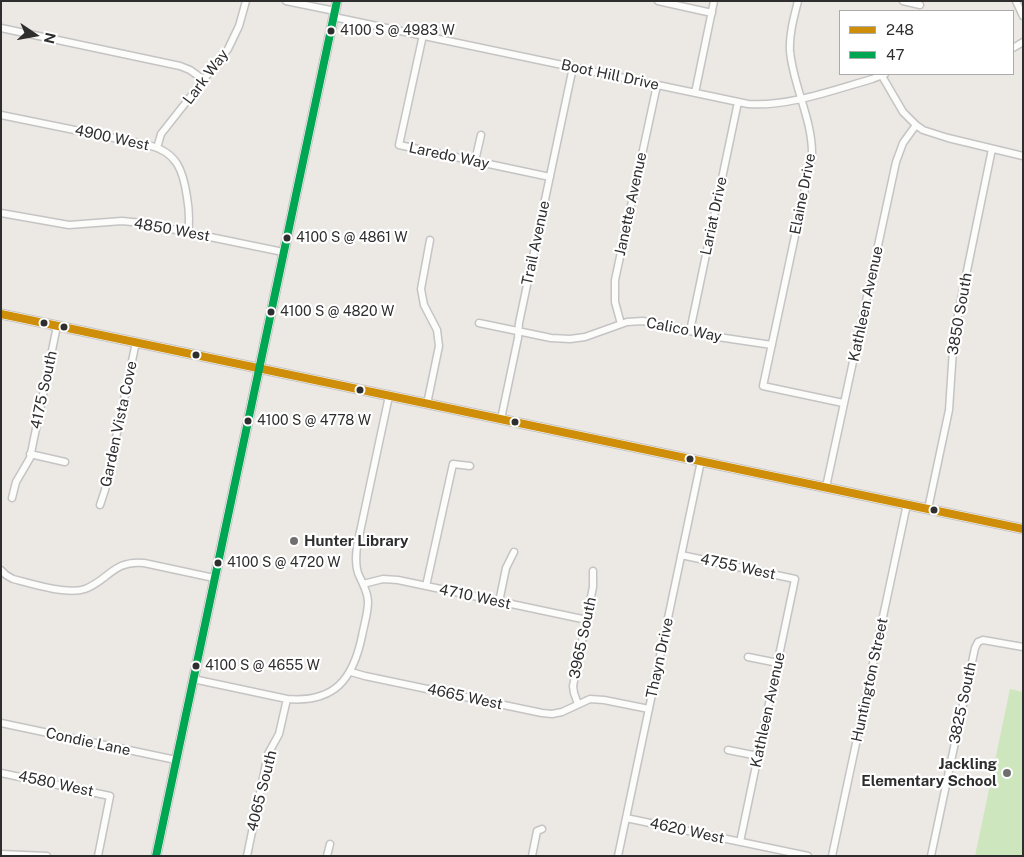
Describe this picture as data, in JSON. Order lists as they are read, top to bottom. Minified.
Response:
{"streets":{"street":["Boot Hill Drive","Lark Way","4900 West","Laredo Way","Elaine Drive","Janette Avenue","Lariat Drive","4850 West","Trail Avenue","Kathleen Avenue","3850 South","Calico Way","4175 South","Garden Vista Cove","4755 West","4710 West","3965 South","Thayn Drive","Huntington Street","4665 West","3825 South","Condie Lane","4580 West","4065 South","4620 West"]},"crossings":[["Boot Hill Drive","Laredo Way"],["Boot Hill Drive","Elaine Drive"],["Boot Hill Drive","Janette Avenue"],["Boot Hill Drive","Lariat Drive"],["Boot Hill Drive","Trail Avenue"],["Lark Way","4900 West"],["4900 West","4850 West"],["Laredo Way","Trail Avenue"],["Elaine Drive","Kathleen Avenue"],["Elaine Drive","Calico Way"],["Janette Avenue","Calico Way"],["Lariat Drive","Calico Way"],["Trail Avenue","Calico Way"],["Kathleen Avenue","4755 West"],["Kathleen Avenue","4620 West"],["4755 West","Thayn Drive"],["4710 West","3965 South"],["3965 South","4665 West"],["Thayn Drive","4665 West"],["Thayn Drive","4620 West"]],"places":["4100 S @ 4983 W","4100 S @ 4861 W","4100 S @ 4820 W","4100 S @ 4778 W","Hunter Library","4100 S @ 4720 W","4100 S @ 4655 W","Jackling Elementary School"],"lines":["transit line 47","transit line 248"],"legend":["248","47"],"north":"right"}
